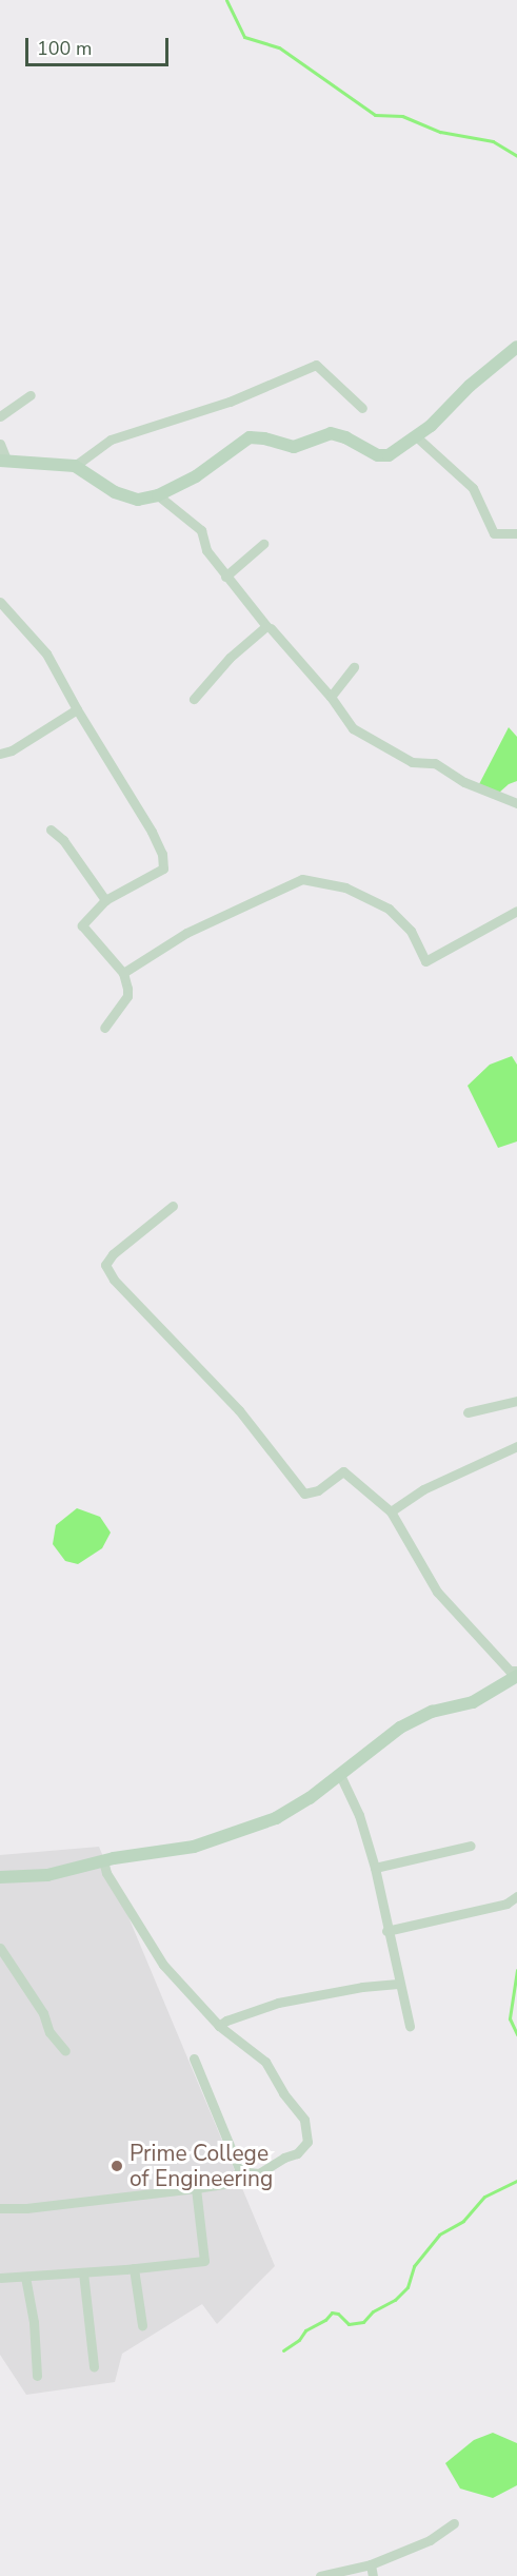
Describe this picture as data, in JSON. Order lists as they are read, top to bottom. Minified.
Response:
{"places":["Prime College of Engineering"],"scale_bar":"100 m"}
